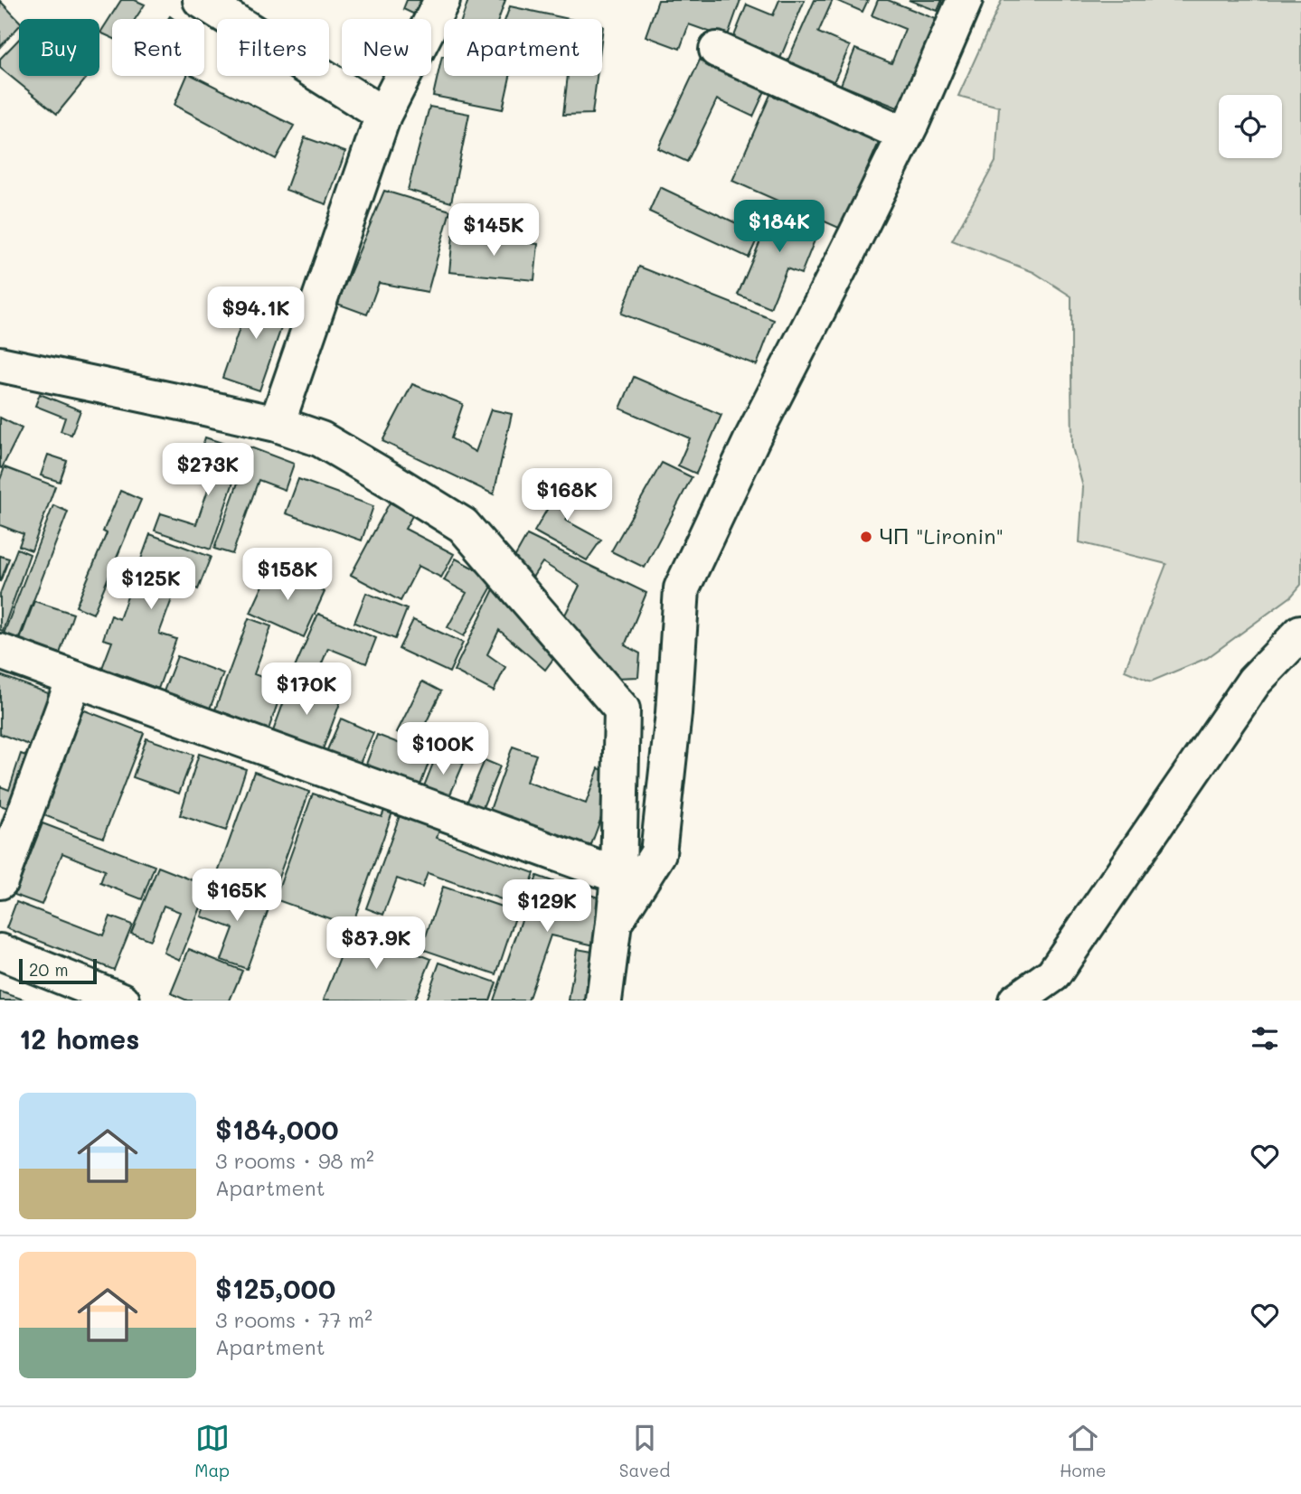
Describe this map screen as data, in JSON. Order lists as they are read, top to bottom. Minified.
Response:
{"places":["ЧП \"Lironin\""],"scale_bar":"20 m","page":{"chip":["Buy","Rent","Filters","New","Apartment"],"price":["$184K","$145K","$94.1K","$273K","$168K","$158K","$125K","$170K","$100K","$165K","$129K","$87.9K"],"scale":"20 m","heading":"12 homes","list":[{"name":"$184,000","note":"3 rooms · 98 m² · Apartment"},{"name":"$125,000","note":"3 rooms · 77 m² · Apartment"}],"tabs":["Map","Saved","Home"]}}
